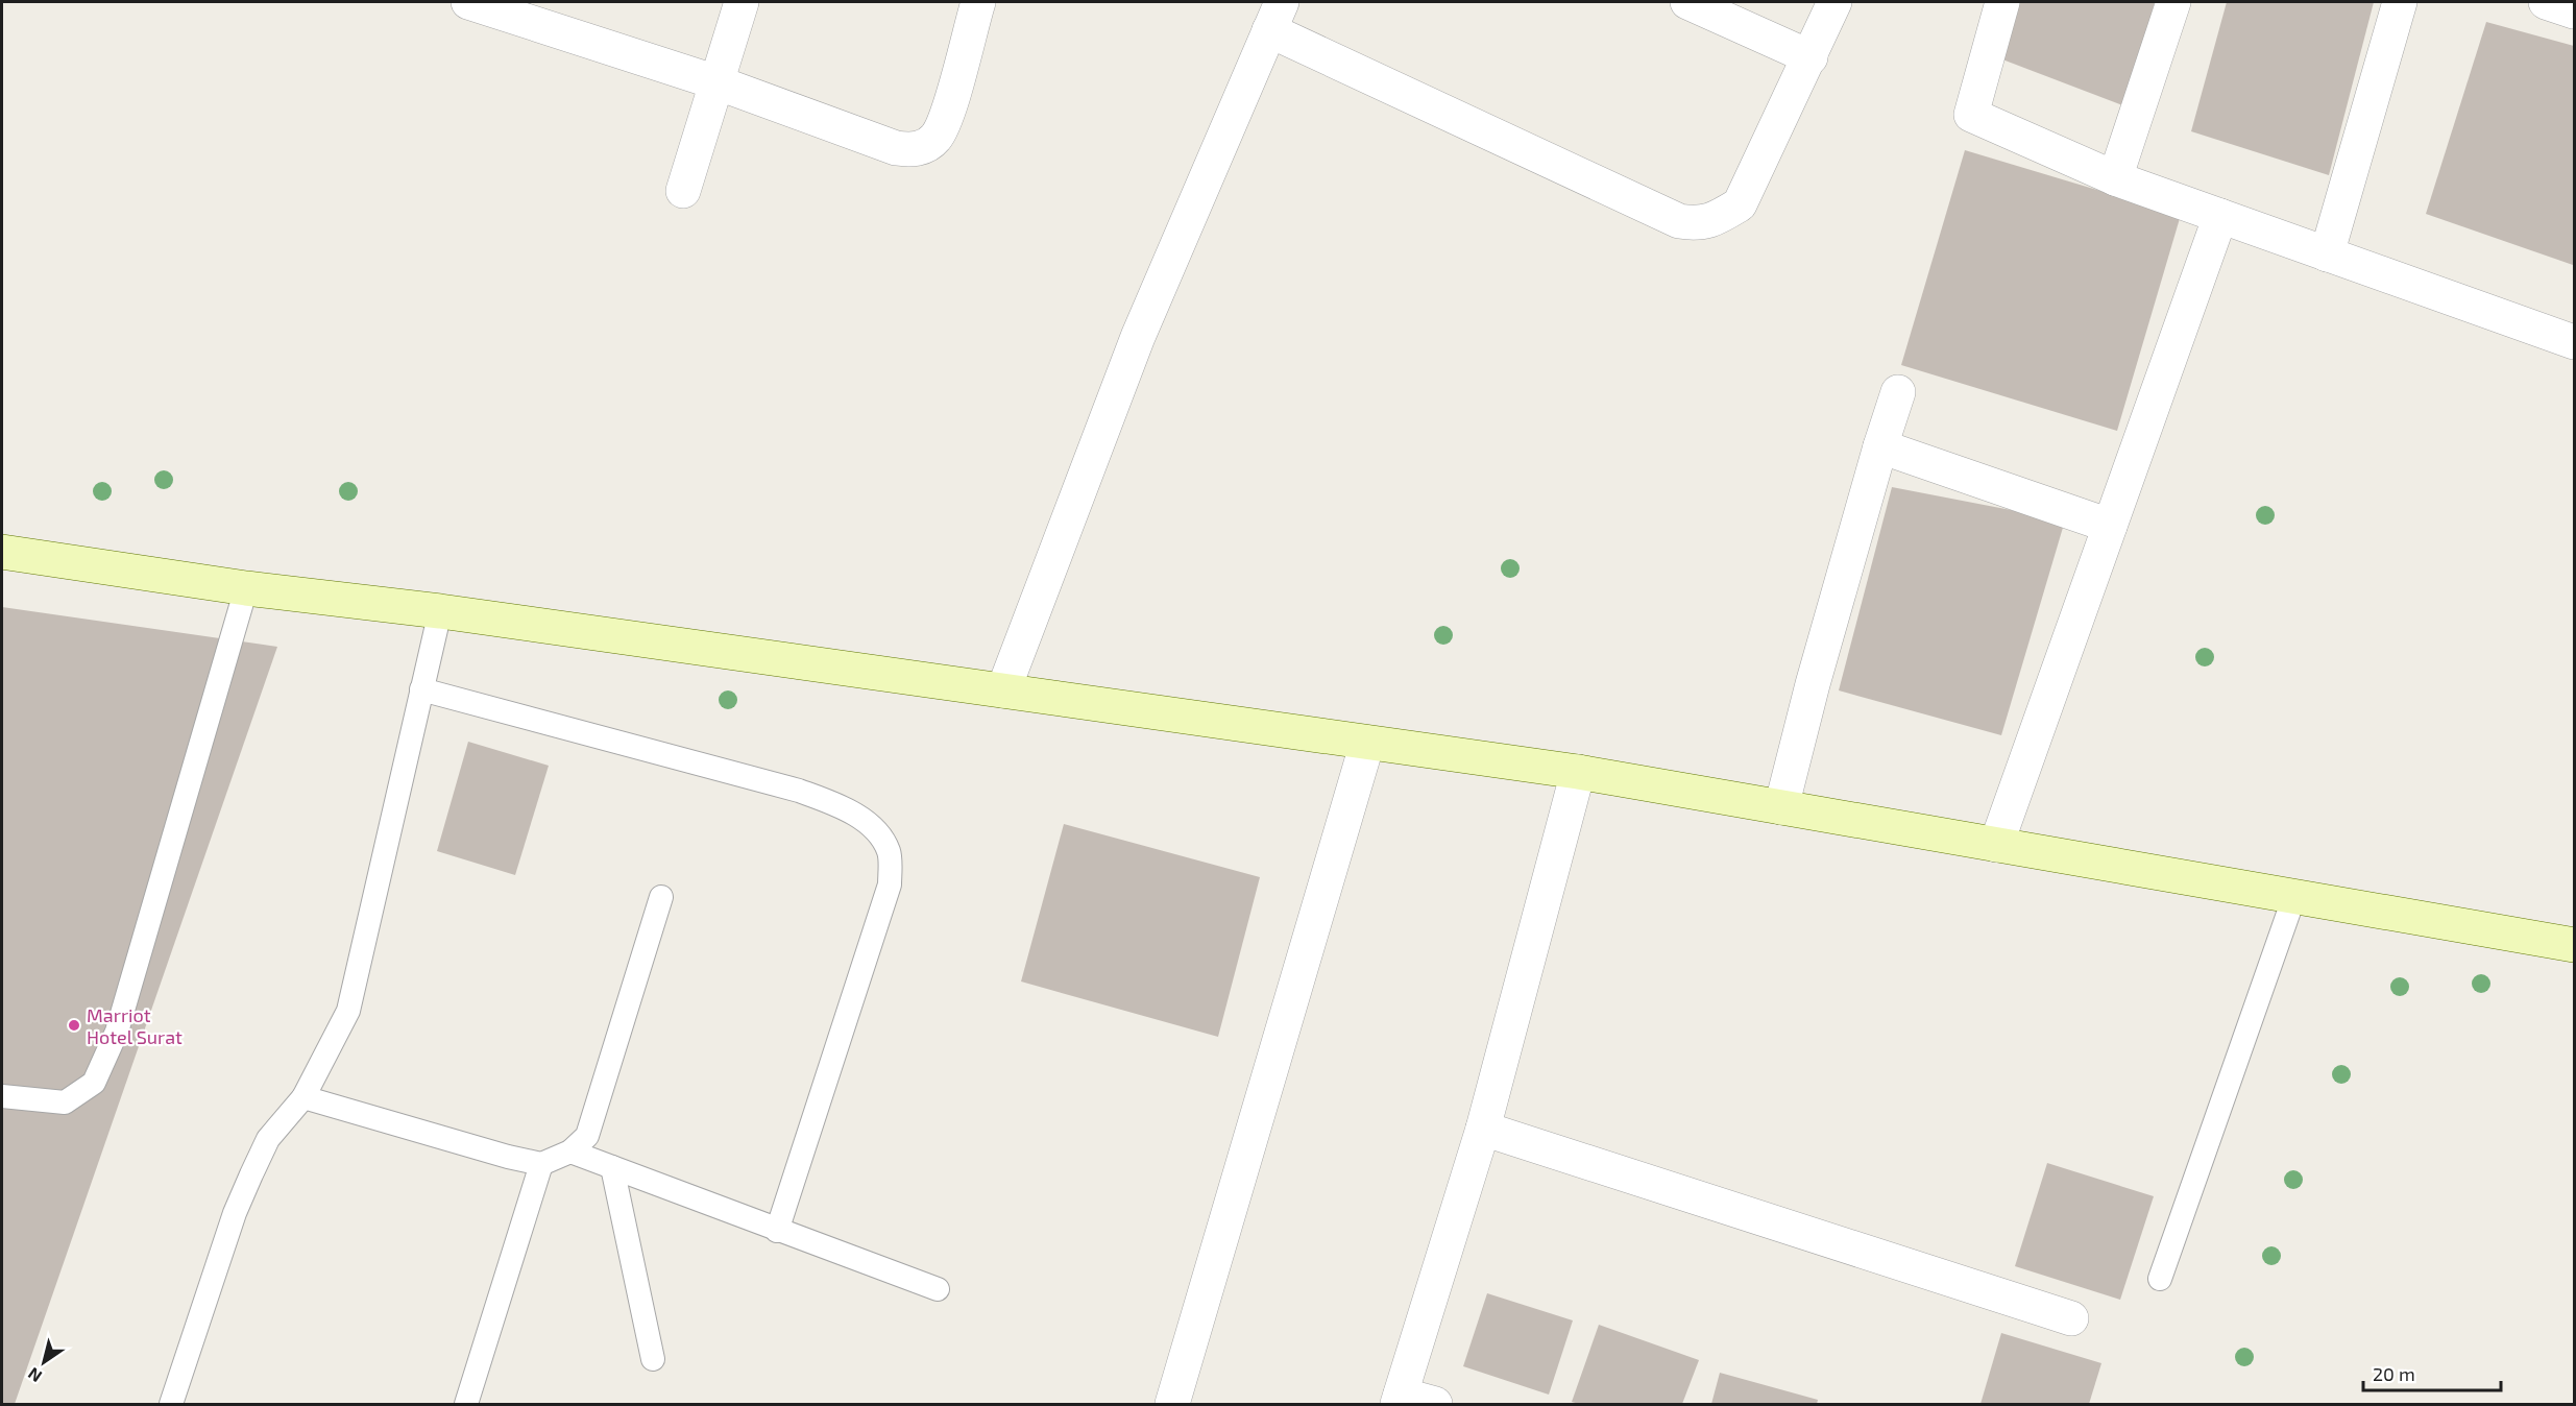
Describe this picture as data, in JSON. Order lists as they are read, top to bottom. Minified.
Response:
{"places":["Marriot Hotel Surat"],"scale_bar":"20 m","north":"bottom left"}
